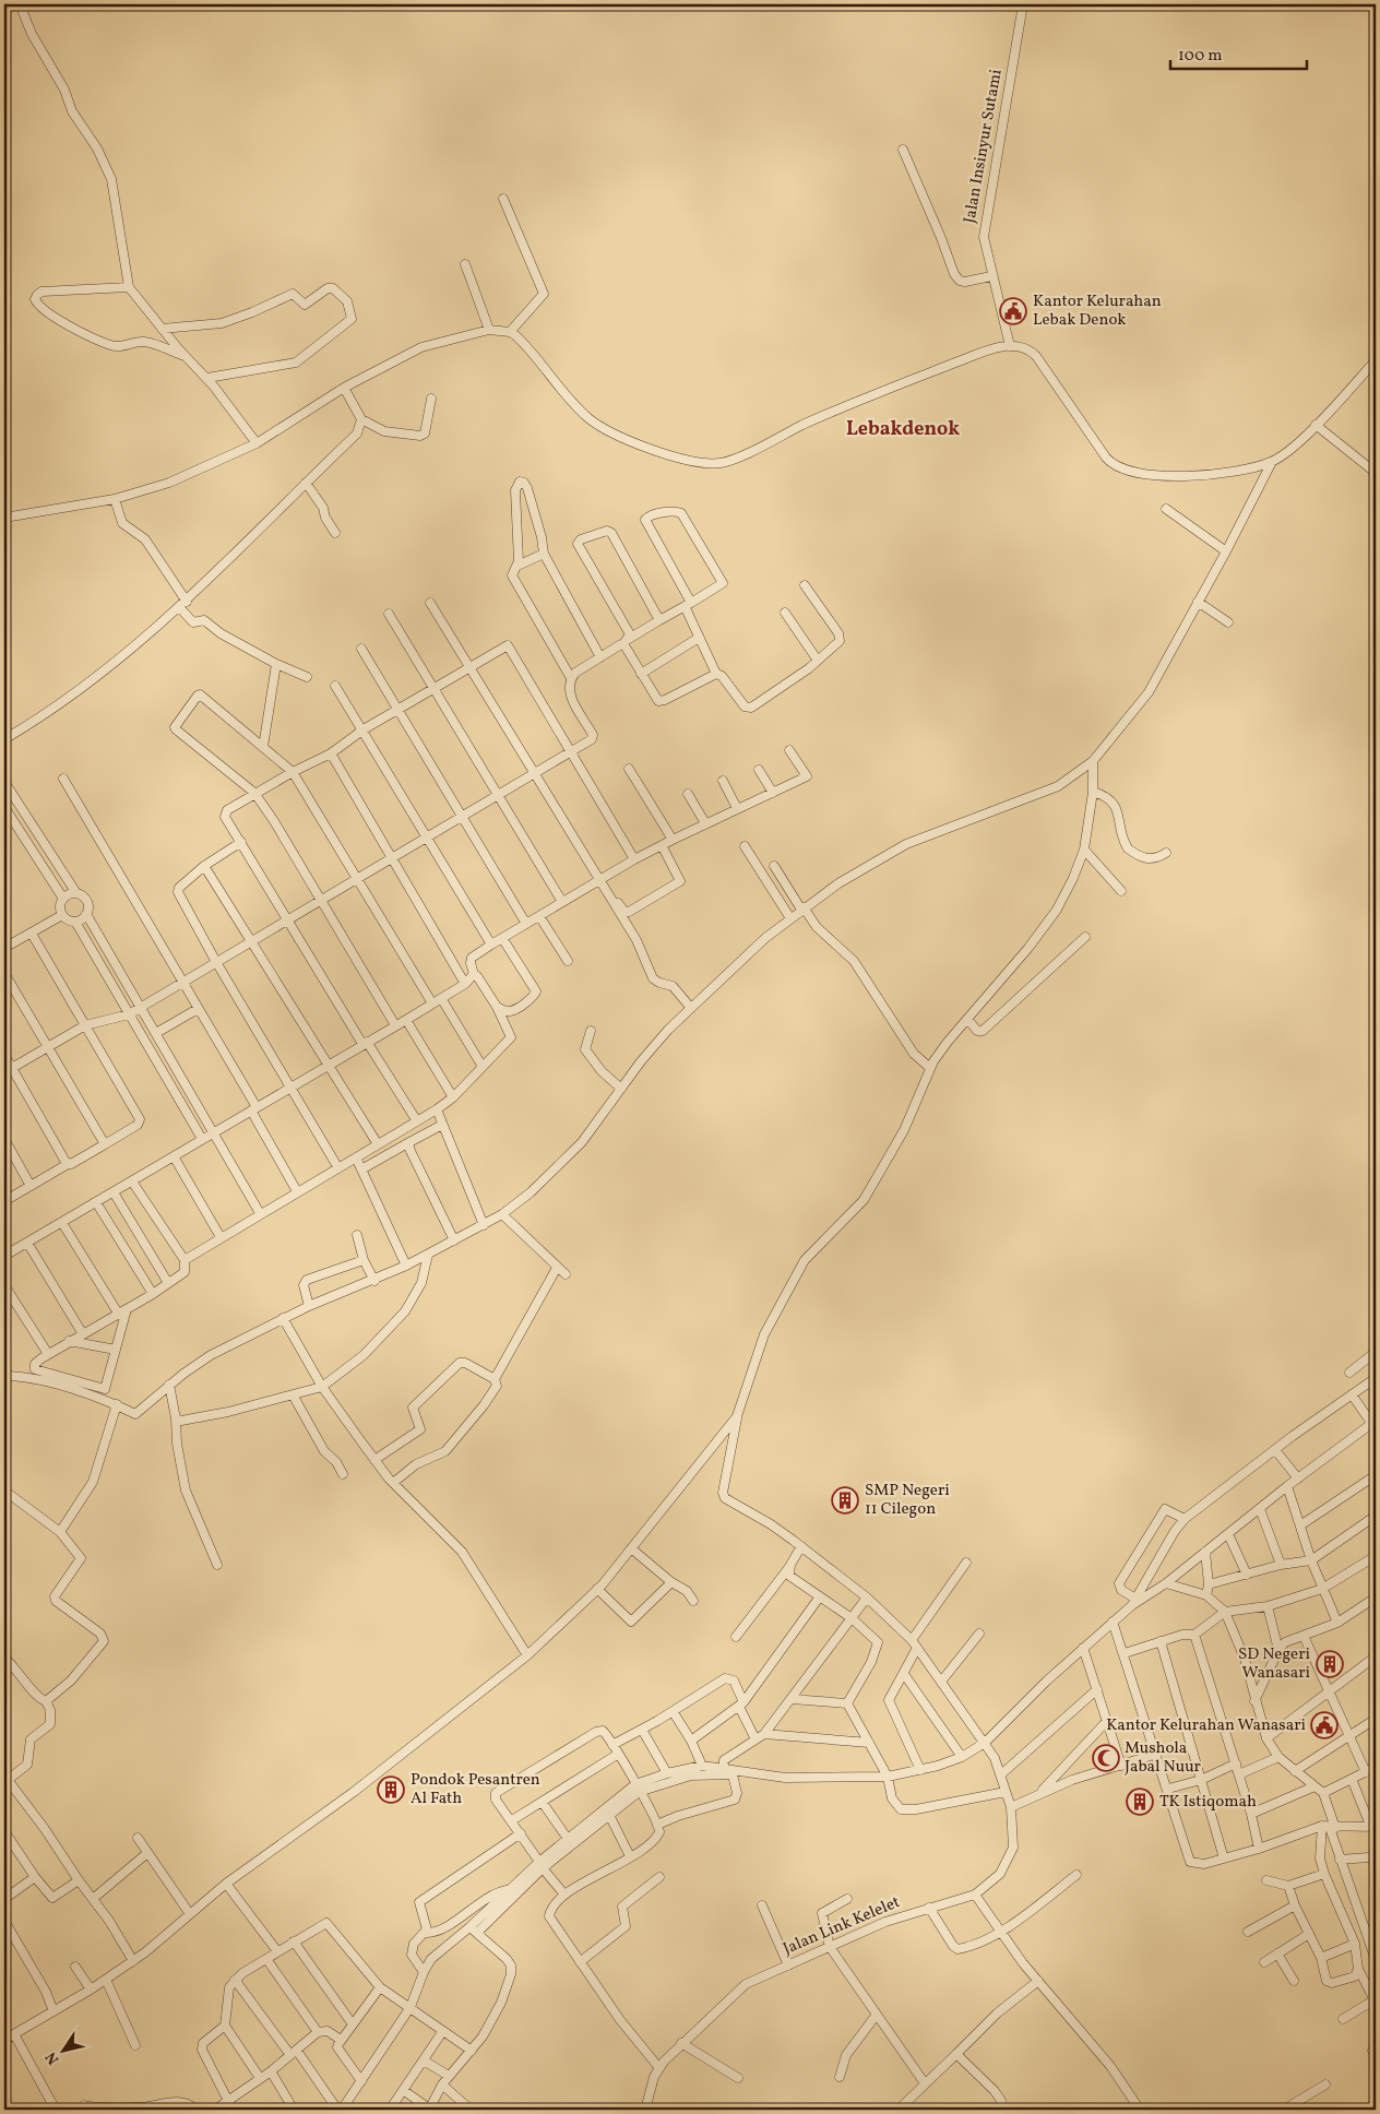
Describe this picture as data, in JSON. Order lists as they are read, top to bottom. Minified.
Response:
{"streets":{"street":["Jalan Insinyur Sutami","Jalan Link Kelelet"]},"districts":["Lebakdenok"],"places":{"public building":["Kantor Kelurahan Lebak Denok","Kantor Kelurahan Wanasari"],"building":["SMP Negeri 11 Cilegon","SD Negeri Wanasari","Pondok Pesantren Al Fath","TK Istiqomah"],"mosque":["Mushola Jabal Nuur"]},"scale_bar":"100 m","north":"bottom left"}
